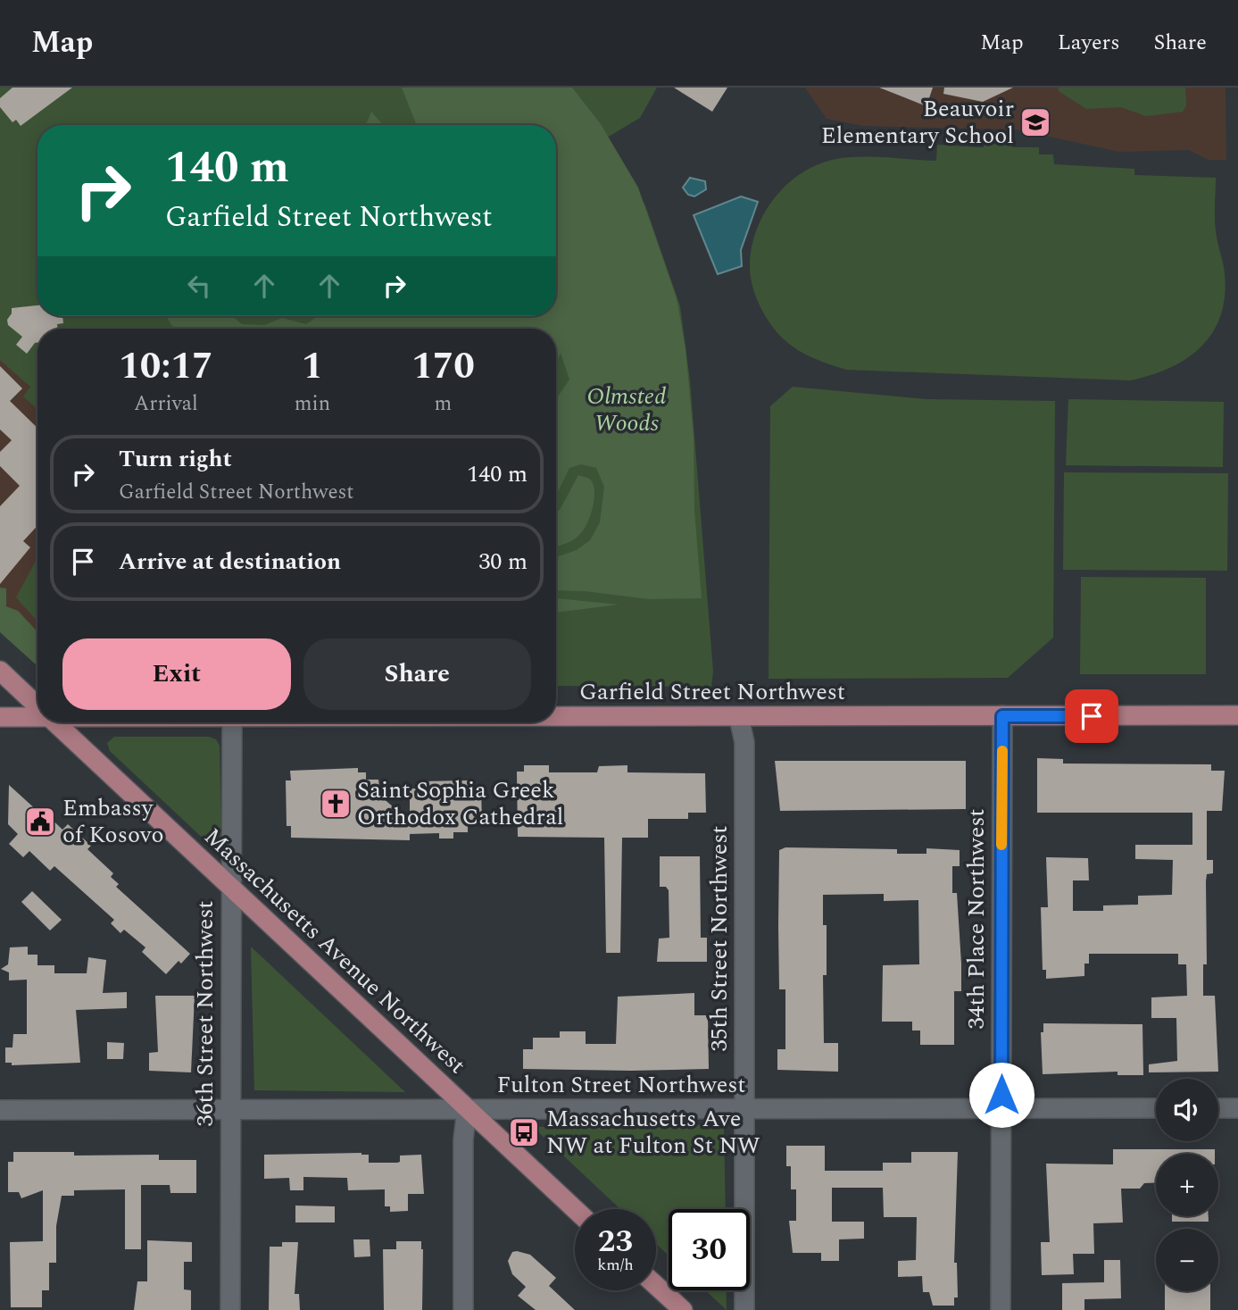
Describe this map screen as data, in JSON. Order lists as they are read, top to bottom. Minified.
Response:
{"streets":{"main road":["Garfield Street Northwest","Massachusetts Avenue Northwest"],"street":["34th Place Northwest","35th Street Northwest","36th Street Northwest","Fulton Street Northwest"]},"crossings":[["Garfield Street Northwest","34th Place Northwest"],["Garfield Street Northwest","35th Street Northwest"],["34th Place Northwest","Fulton Street Northwest"],["35th Street Northwest","Fulton Street Northwest"],["Massachusetts Avenue Northwest","36th Street Northwest"],["Massachusetts Avenue Northwest","Fulton Street Northwest"],["36th Street Northwest","Fulton Street Northwest"]],"parks":["Olmsted Woods"],"places":{"school or university":["Beauvoir Elementary School"],"church":["Saint Sophia Greek Orthodox Cathedral"],"public building":["Embassy of Kosovo"],"bus stop":["Massachusetts Ave NW at Fulton St NW"]},"page":{"header":"Map","nav":["Map","Layers","Share"],"turn":["140 m","Garfield Street Northwest"],"eta":["10:17","Arrival","1","min","170","m"],"list":[{"name":"Turn right","note":"Garfield Street Northwest","value":"140 m"},{"name":"Arrive at destination","value":"30 m"}],"buttons":["Exit","Share"],"map_buttons":["+","−"],"speed":"23 km/h","limit":"30"}}
